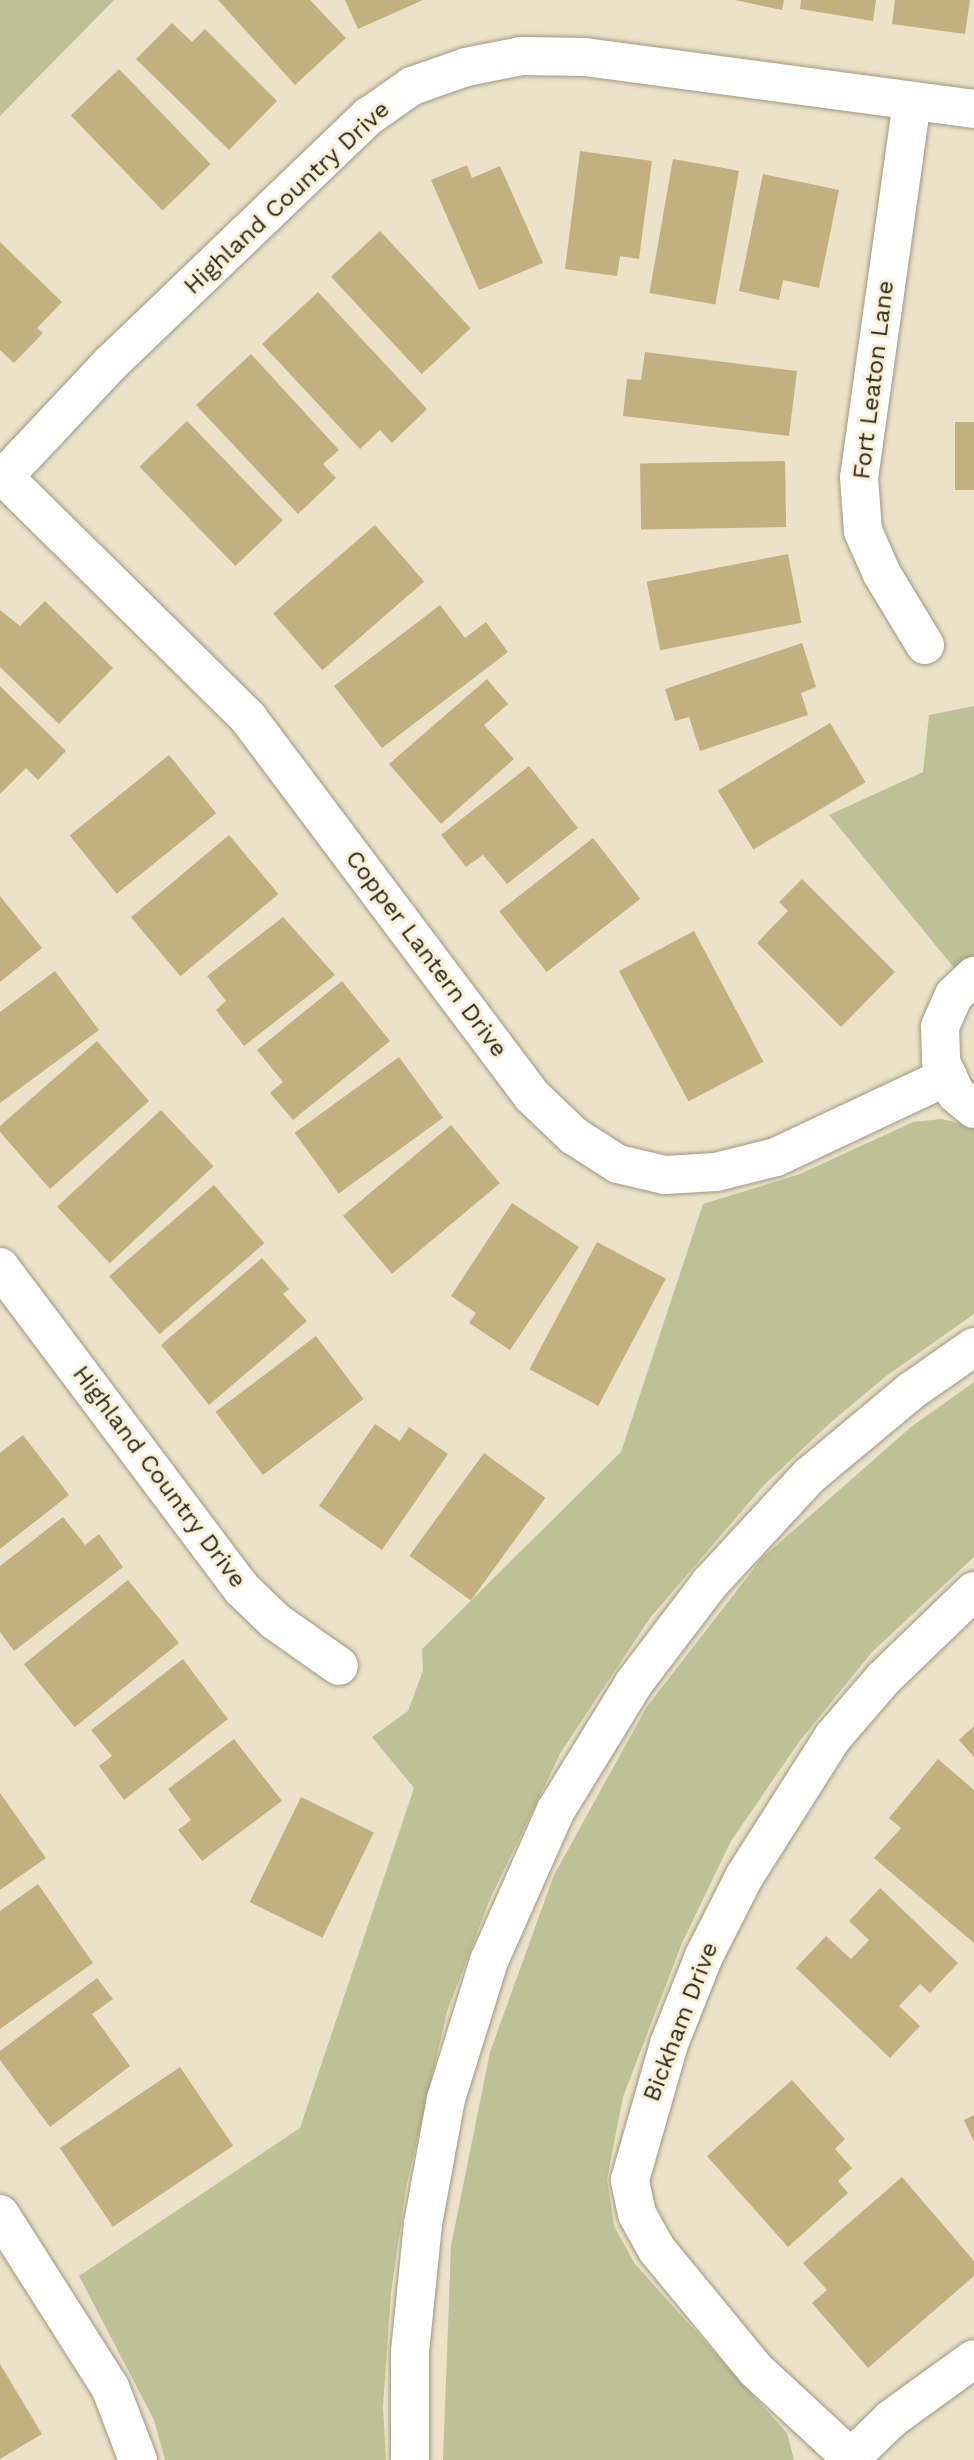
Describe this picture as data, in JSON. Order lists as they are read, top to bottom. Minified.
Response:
{"streets":{"street":["Highland Country Drive","Fort Leaton Lane","Copper Lantern Drive","Bickham Drive"]},"crossings":[["Highland Country Drive","Fort Leaton Lane"],["Highland Country Drive","Copper Lantern Drive"]]}
